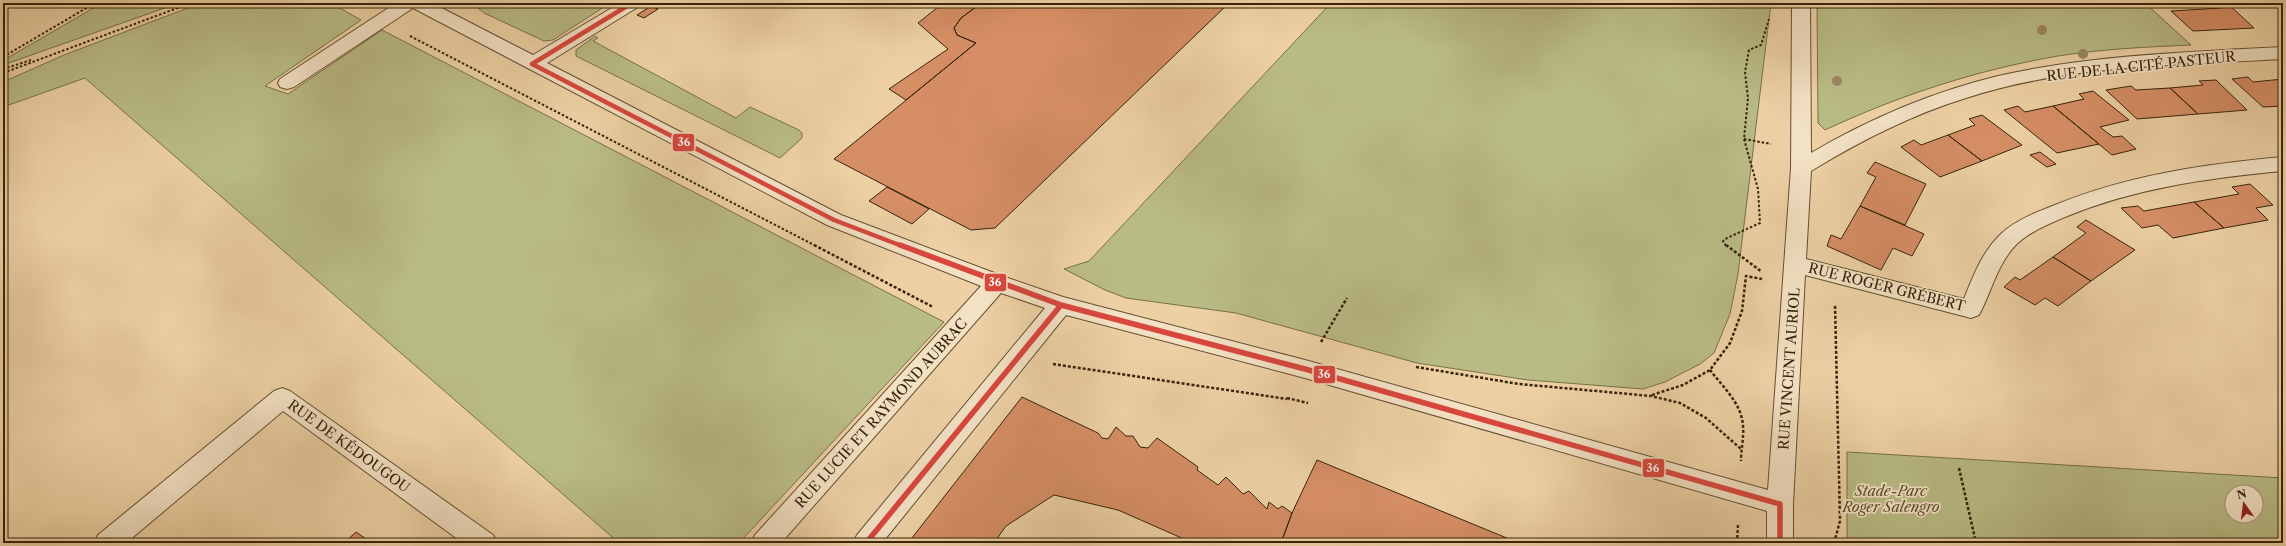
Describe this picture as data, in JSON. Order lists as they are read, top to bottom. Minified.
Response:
{"streets":{"street":["RUE DE LA CITÉ PASTEUR","RUE ROGER GRÉBERT","RUE VINCENT AURIOL","RUE LUCIE ET RAYMOND AUBRAC","RUE DE KÉDOUGOU"]},"crossings":[["RUE DE LA CITÉ PASTEUR","RUE VINCENT AURIOL"],["RUE ROGER GRÉBERT","RUE VINCENT AURIOL"]],"parks":["Stade-Parc Roger Salengro"],"lines":["transit line 36"],"north":"top"}
